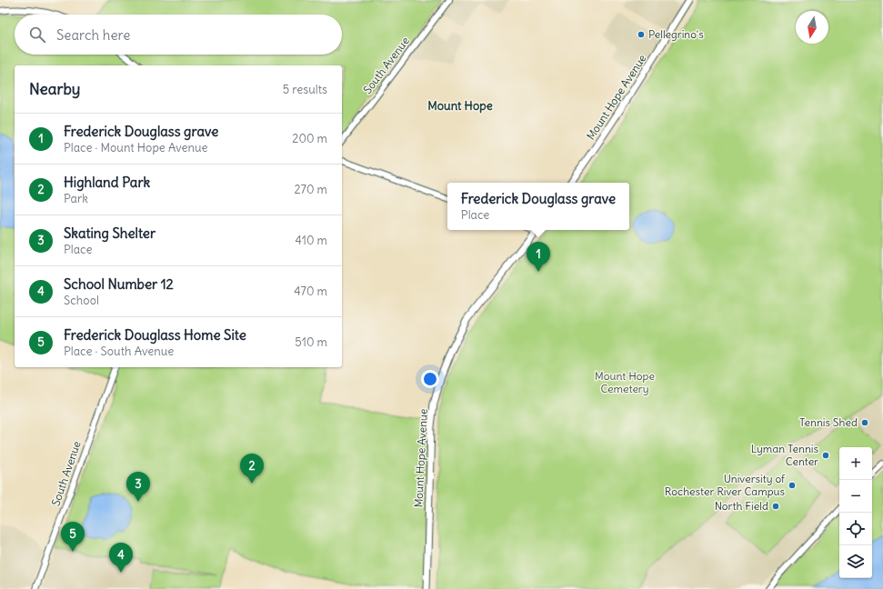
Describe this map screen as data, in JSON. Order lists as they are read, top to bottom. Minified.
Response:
{"streets":{"main road":["South Avenue","Mount Hope Avenue"]},"districts":["Mount Hope"],"parks":["Mount Hope Cemetery"],"places":["Pellegrino's","Tennis Shed","Lyman Tennis Center","University of Rochester River Campus","North Field"],"north":"bottom","page":{"search":"Search here","heading":["Nearby","5 results"],"list":[{"mark":"1","name":"Frederick Douglass grave","note":"Place · Mount Hope Avenue","value":"200 m"},{"mark":"2","name":"Highland Park","note":"Park","value":"270 m"},{"mark":"3","name":"Skating Shelter","note":"Place","value":"410 m"},{"mark":"4","name":"School Number 12","note":"School","value":"470 m"},{"mark":"5","name":"Frederick Douglass Home Site","note":"Place · South Avenue","value":"510 m"}],"popup":["Frederick Douglass grave","Place"],"pins":["1","2","3","5","4"],"map_buttons":["+","−"]}}
